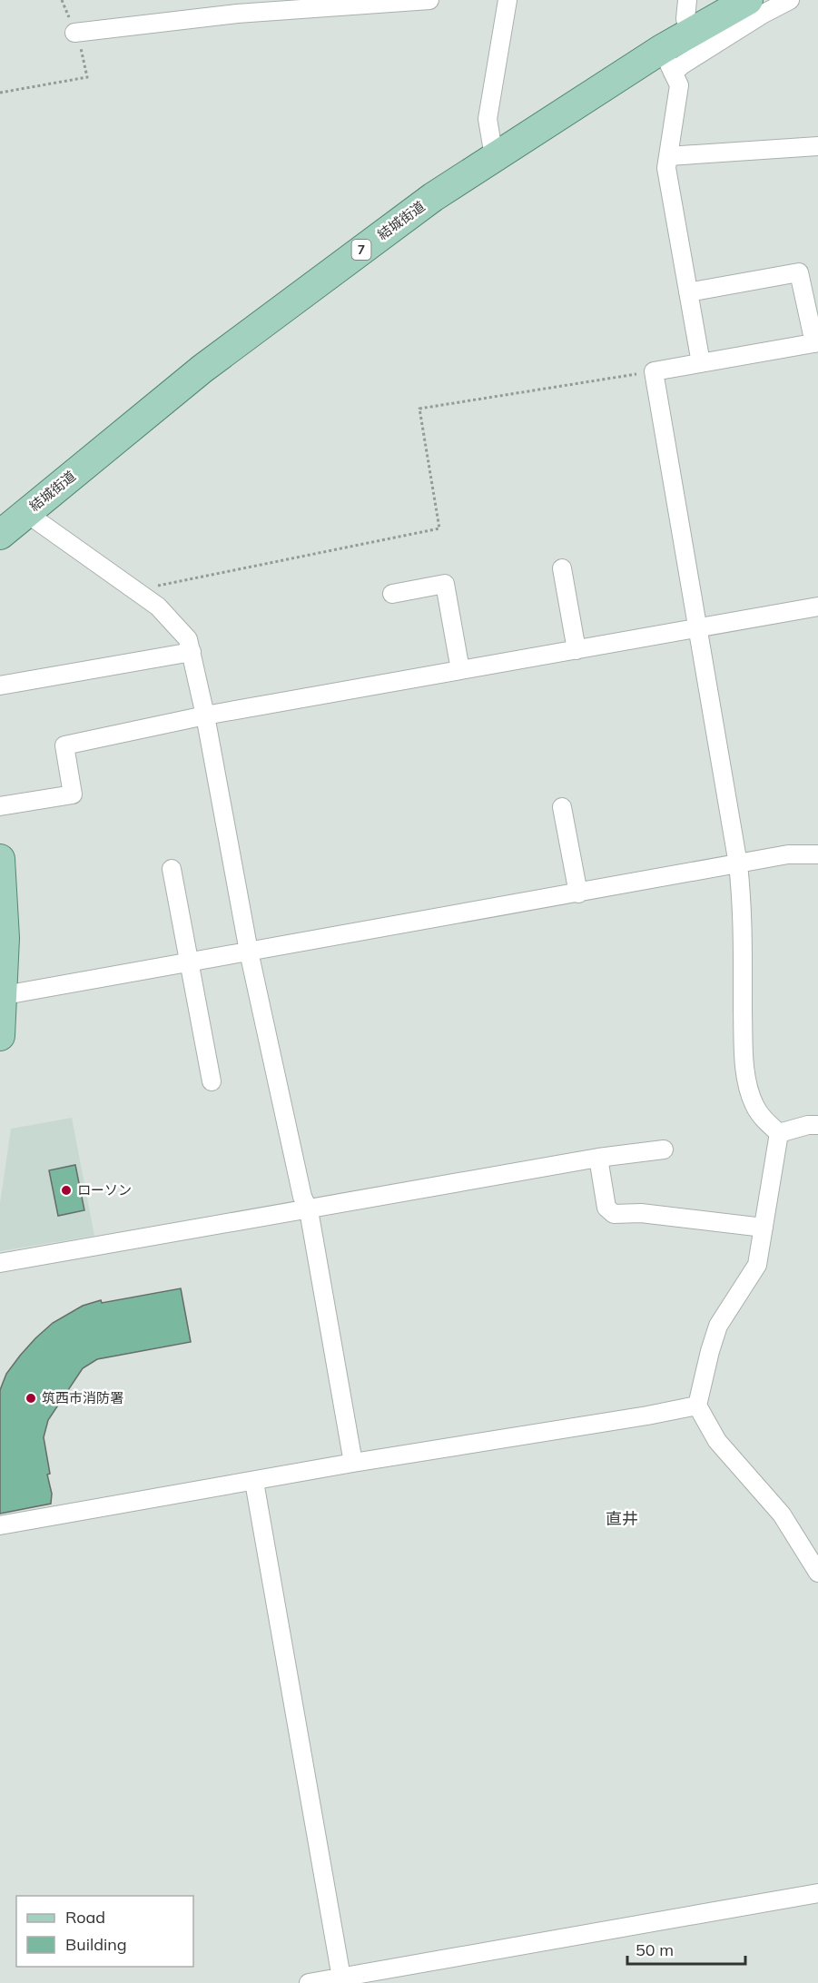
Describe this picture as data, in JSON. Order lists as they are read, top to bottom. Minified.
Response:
{"streets":{"main road":["結城街道","7"]},"districts":["直井"],"places":["ローソン","筑西市消防署"],"legend":["Road","Building"],"scale_bar":"50 m"}
